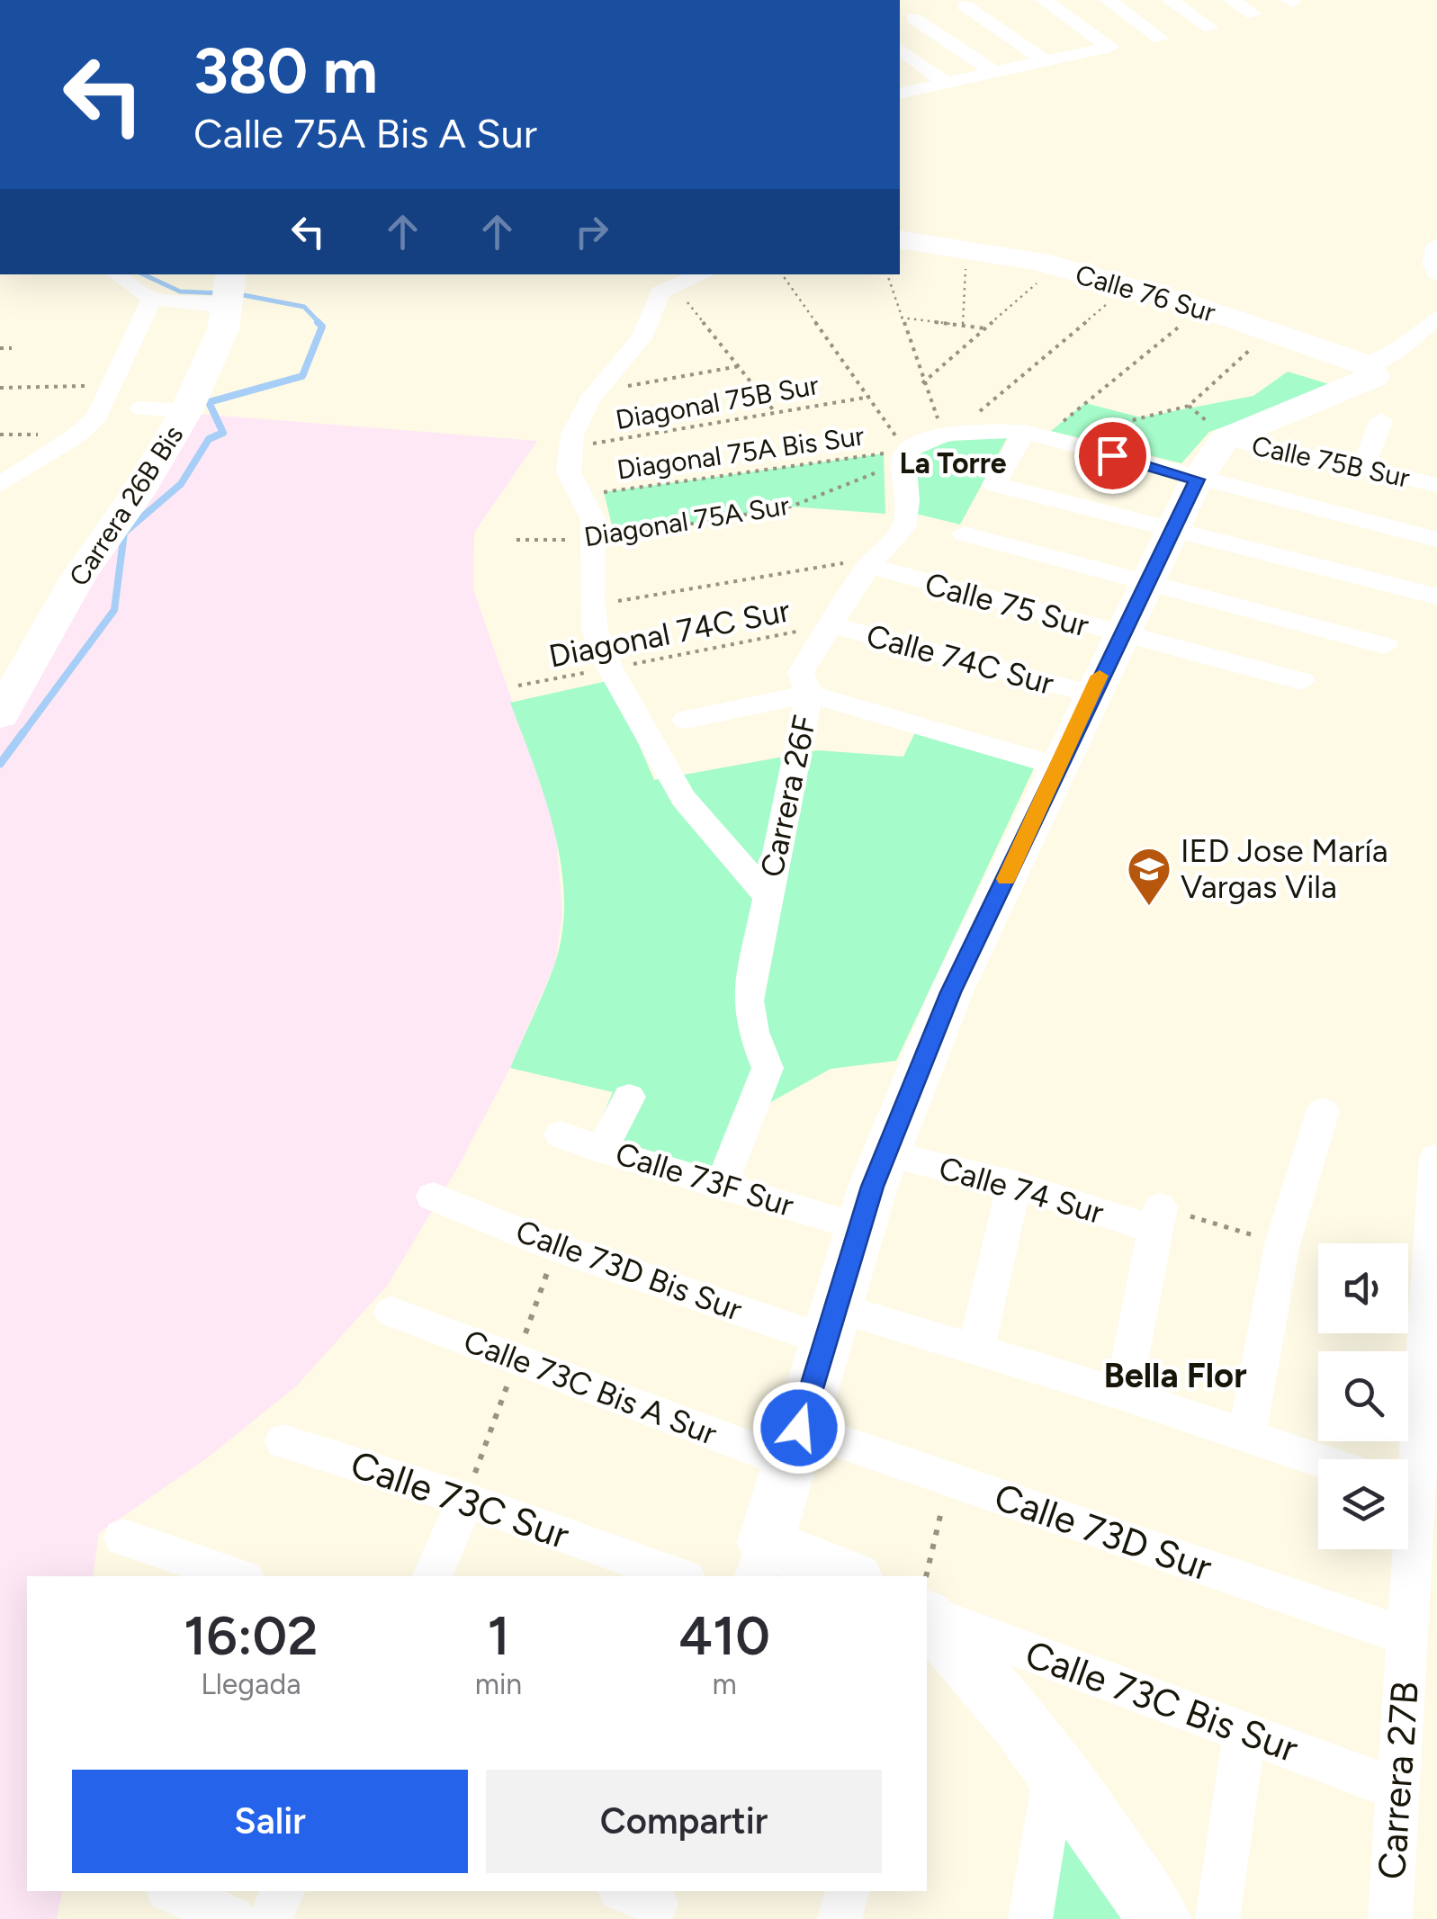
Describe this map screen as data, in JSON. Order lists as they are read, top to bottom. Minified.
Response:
{"streets":{"street":["Calle 76 Sur","Calle 75B Sur","Carrera 26B Bis","Calle 75 Sur","Calle 74C Sur","Carrera 26F","Calle 73F Sur","Calle 74 Sur","Calle 73D Bis Sur","Calle 73C Bis A Sur","Calle 73C Sur","Calle 73D Sur","Calle 73C Bis Sur","Carrera 27B"],"path":["Diagonal 75B Sur","Diagonal 75A Bis Sur","Diagonal 75A Sur","Diagonal 74C Sur"]},"crossings":[["Diagonal 75A Bis Sur","Diagonal 75A Sur"],["Diagonal 75A Bis Sur","Carrera 26F"],["Diagonal 75A Sur","Carrera 26F"],["Calle 75 Sur","Carrera 26F"],["Diagonal 74C Sur","Calle 74C Sur"],["Diagonal 74C Sur","Carrera 26F"],["Calle 74C Sur","Carrera 26F"],["Carrera 26F","Calle 73F Sur"],["Calle 73C Bis A Sur","Calle 73D Sur"],["Calle 73D Sur","Carrera 27B"],["Calle 73C Bis Sur","Carrera 27B"]],"districts":["La Torre","Bella Flor"],"places":{"school or university":["IED Jose María Vargas Vila"]},"page":{"turn":["380 m","Calle 75A Bis A Sur"],"eta":["16:02","Llegada","1","min","410","m"],"buttons":["Salir","Compartir"]}}
